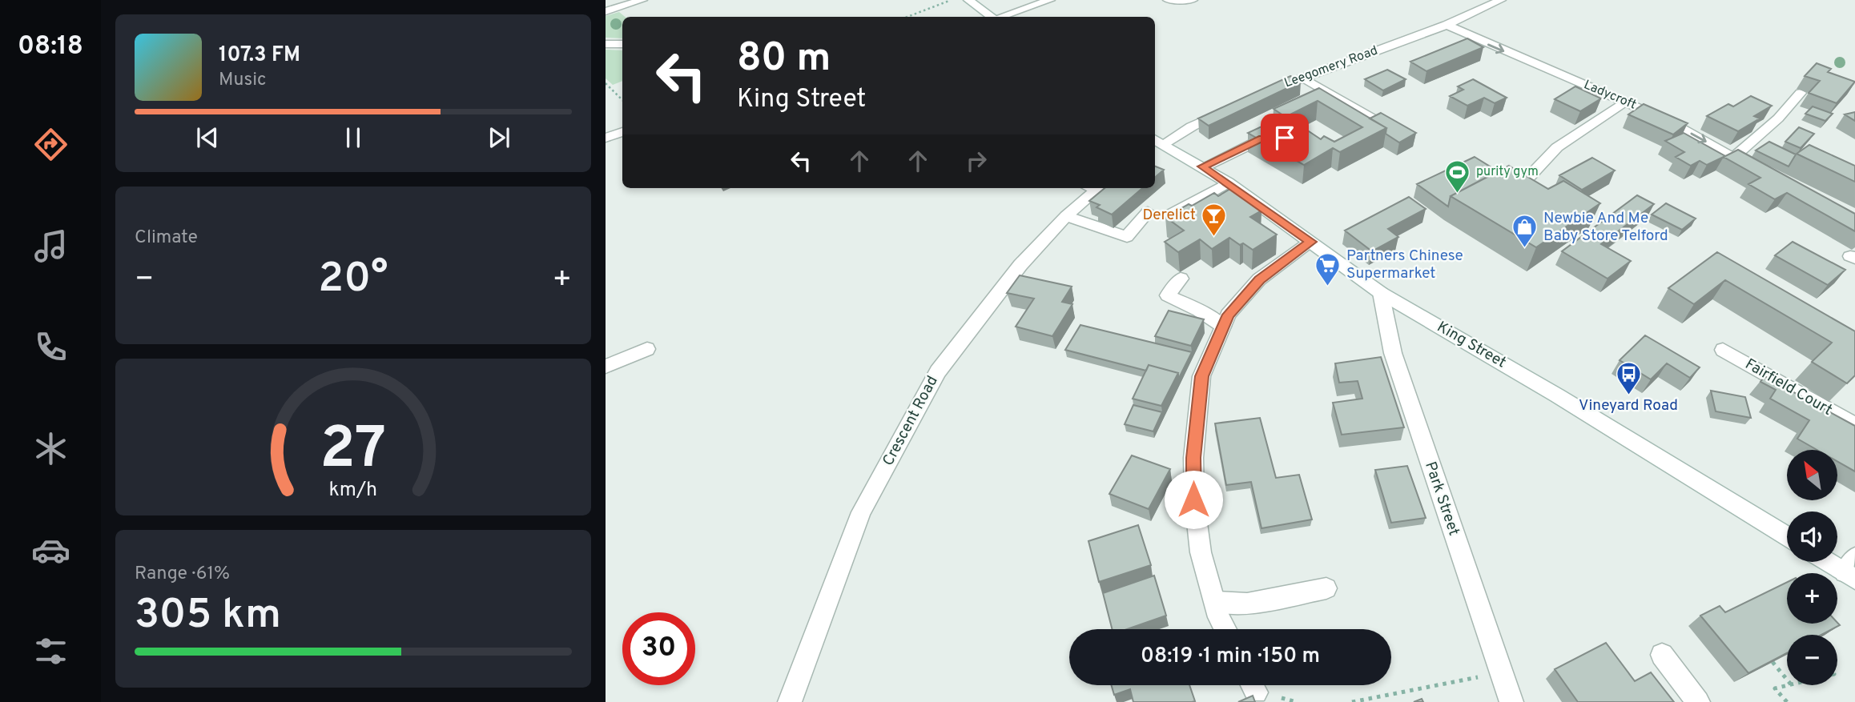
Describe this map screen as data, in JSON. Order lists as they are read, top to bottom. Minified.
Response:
{"streets":{"street":["Leegomery Road","Ladycroft","King Street","Fairfield Court","Crescent Road","Park Street"]},"crossings":[["Leegomery Road","Ladycroft"],["King Street","Park Street"]],"one_way":["Ladycroft"],"places":{"sports":["purity gym"],"bar":["Derelict"],"shop":["Newbie And Me Baby Store Telford"],"supermarket":["Partners Chinese Supermarket"],"bus stop":["Vineyard Road"]},"north":"top left","page":{"tabs":"08:18","turn":["80 m","King Street"],"song":["107.3 FM","Music"],"tile":["Climate",["Range · 61%","305 km"]],"heat":["−","20°","+"],"map_buttons":["+","−"],"limit":"30","trip":"08:19 · 1 min · 150 m","gauge":["27","km/h"]}}
